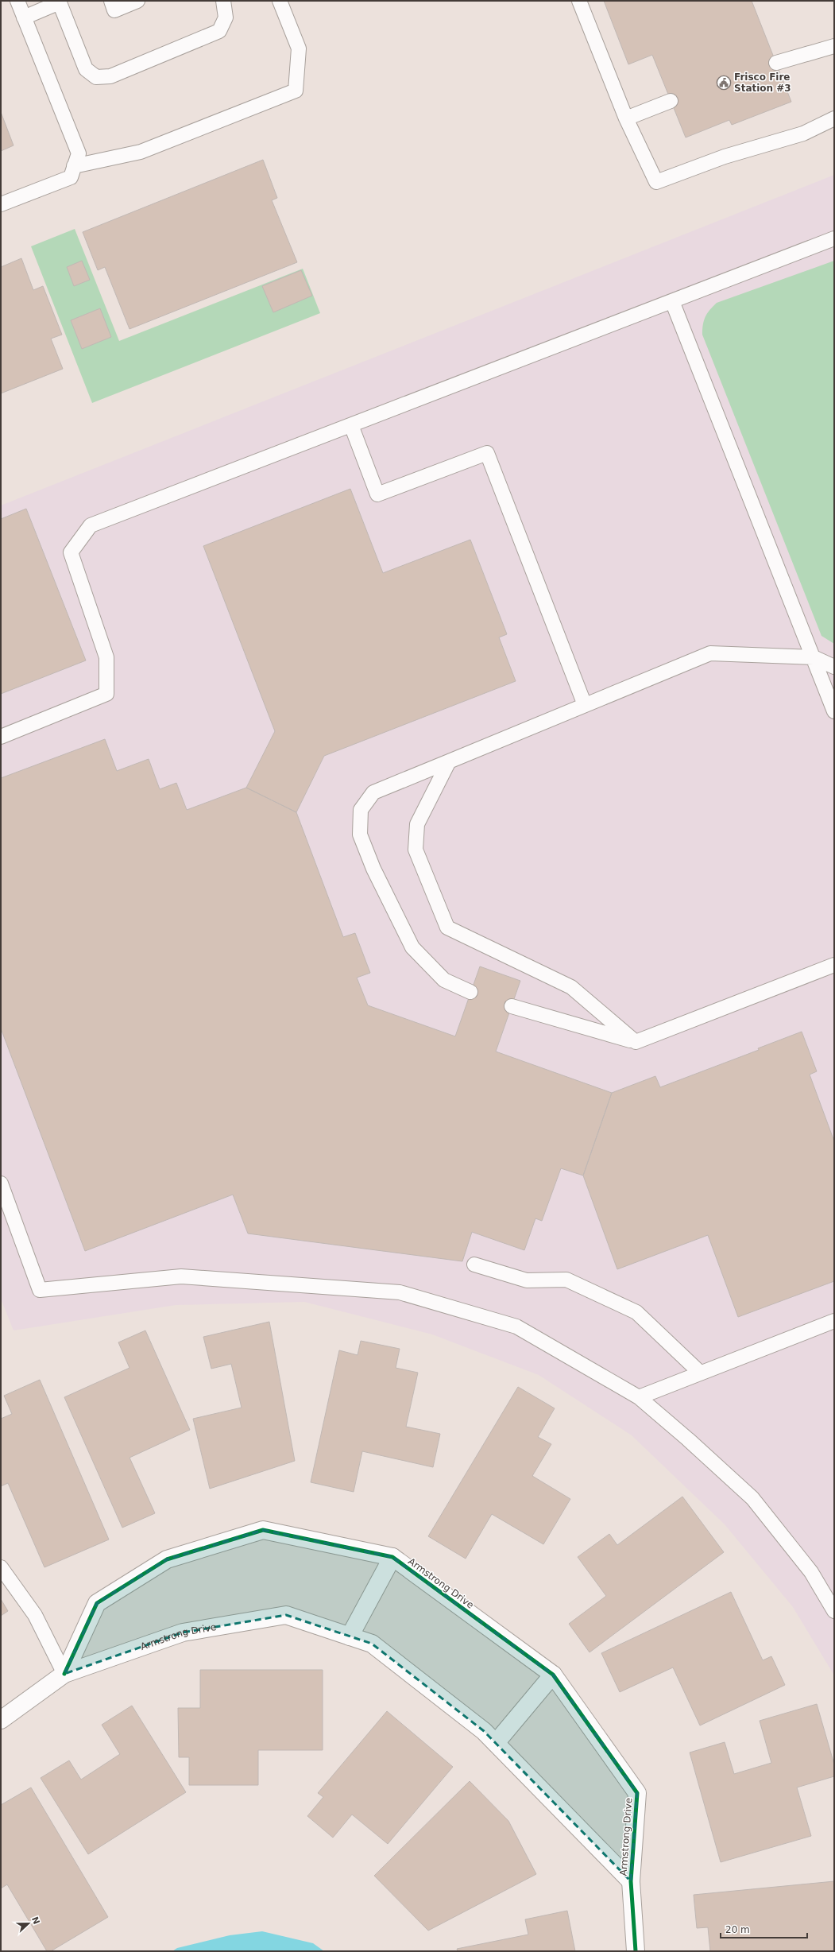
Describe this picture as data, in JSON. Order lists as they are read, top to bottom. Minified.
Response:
{"streets":{"street":["Armstrong Drive"]},"places":{"public building":["Frisco Fire Station #3"]},"scale_bar":"20 m","north":"right"}
